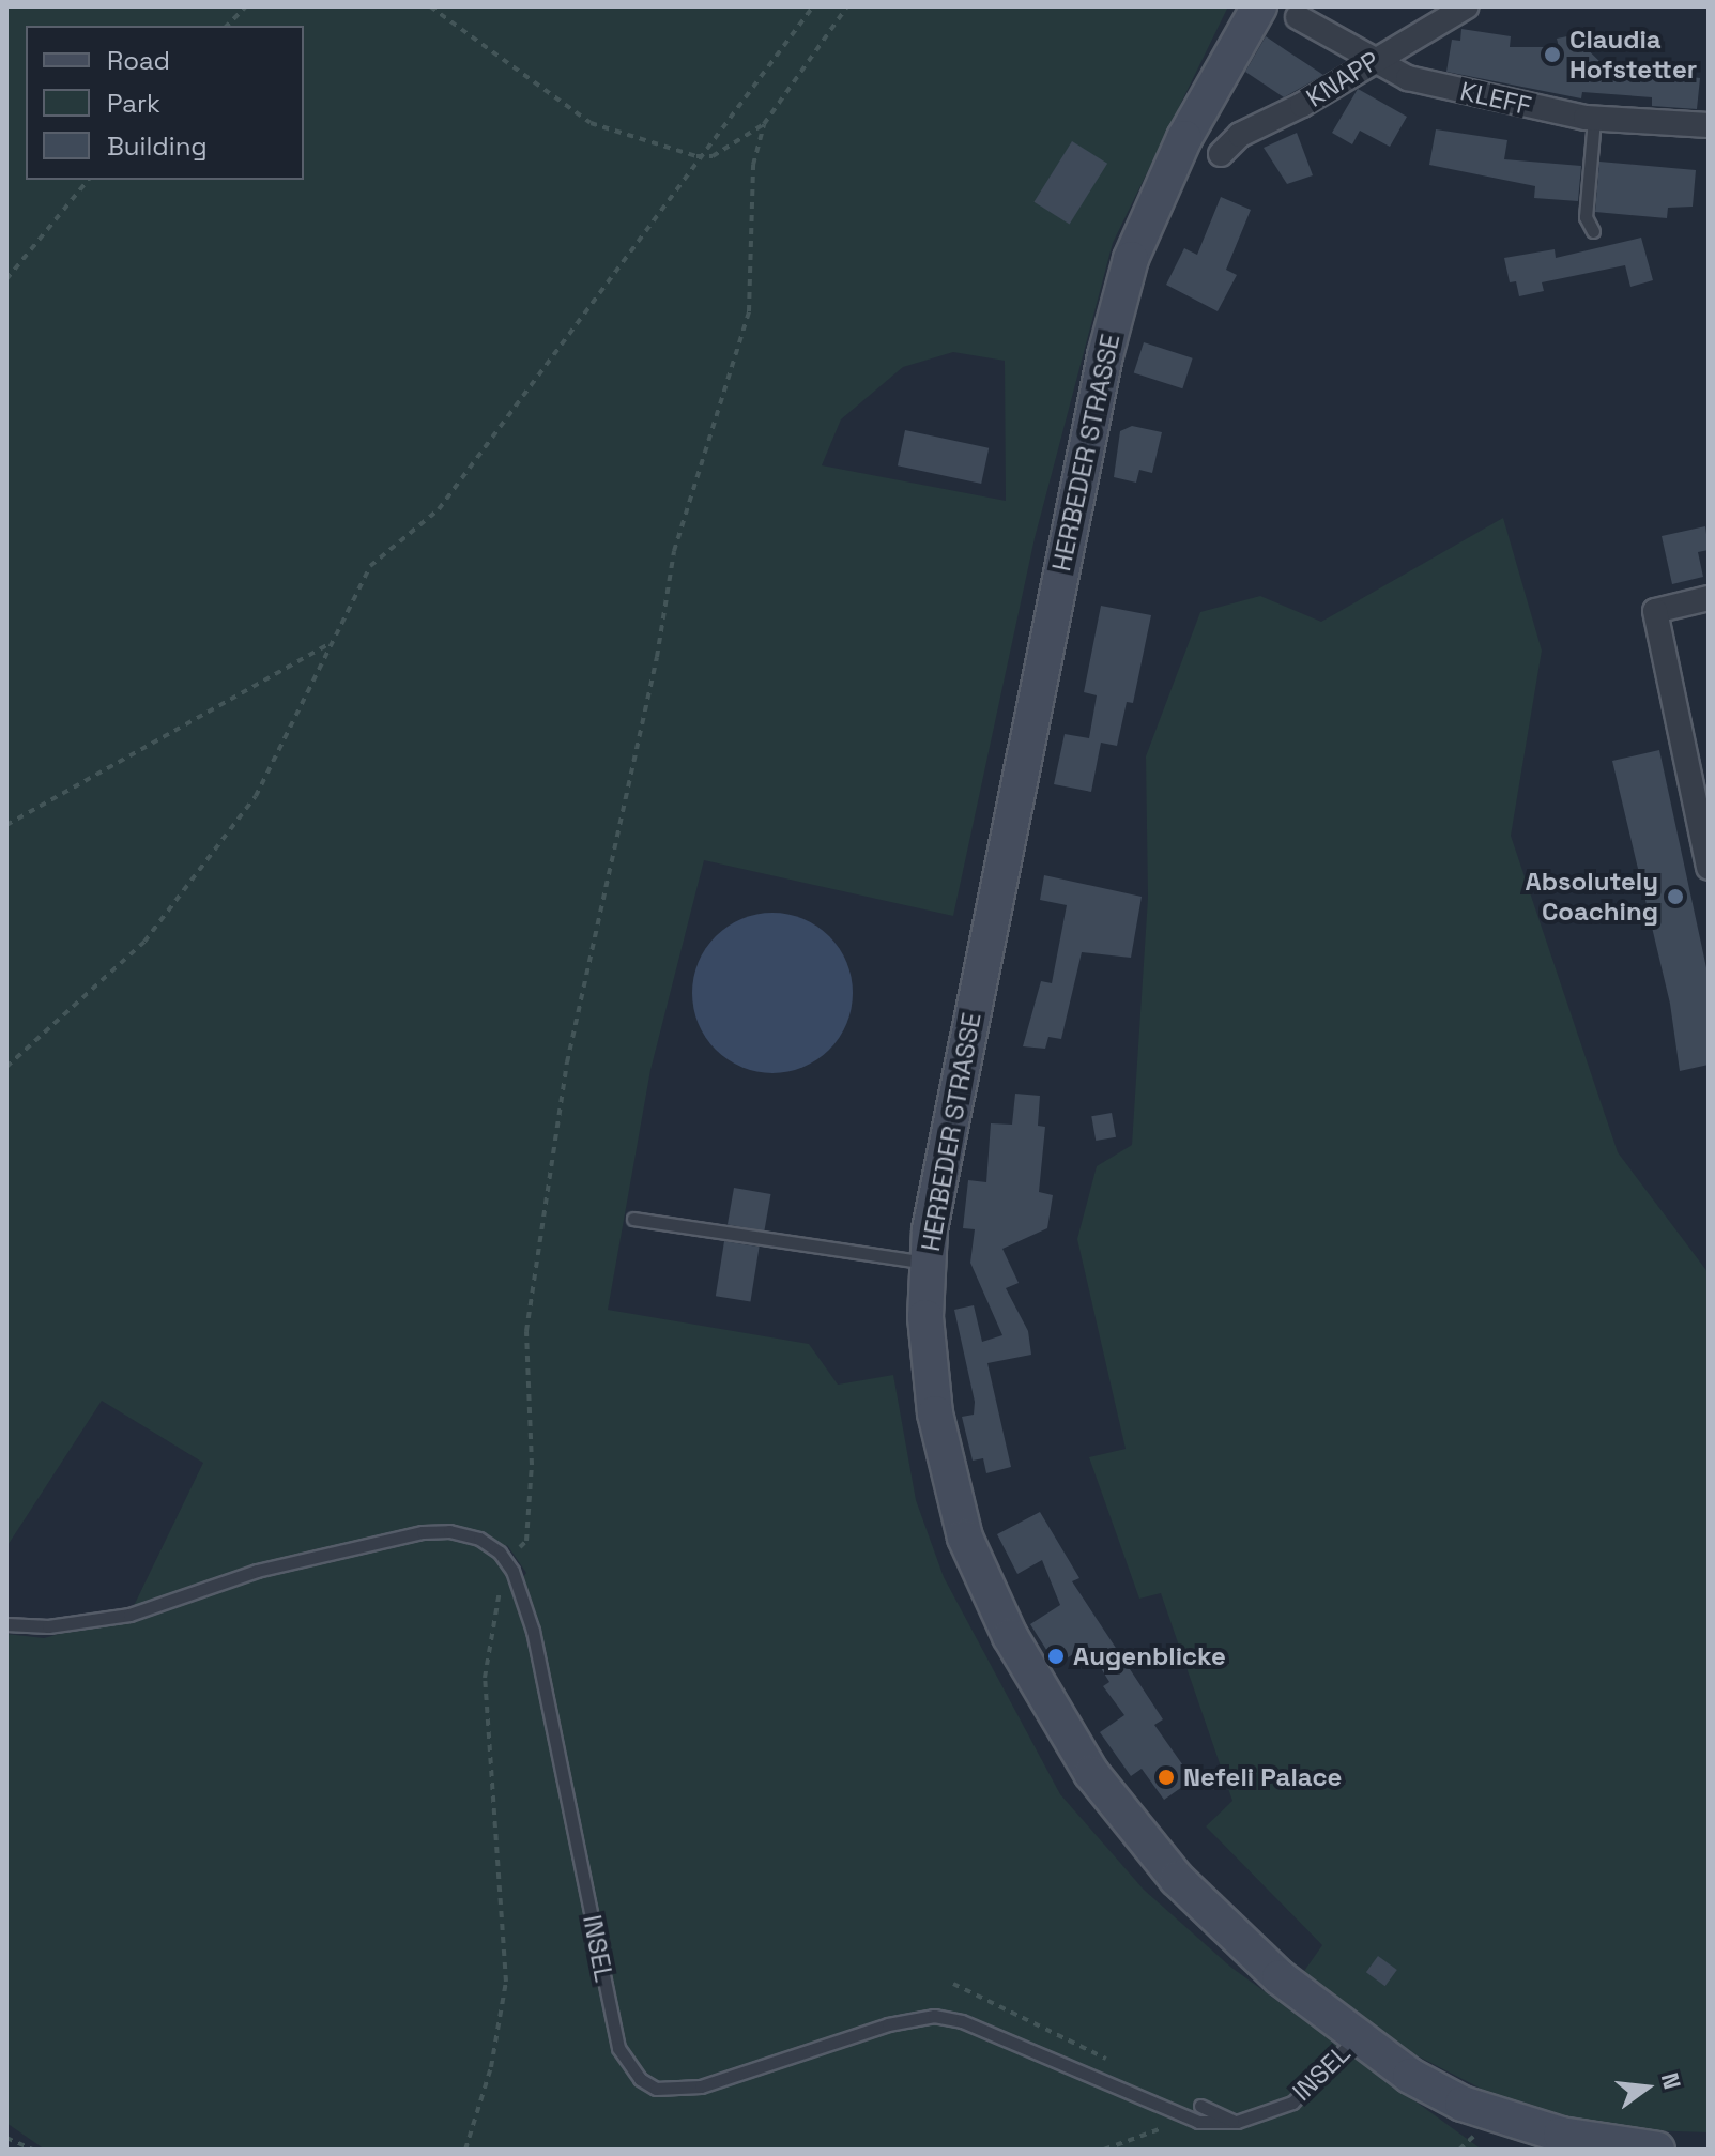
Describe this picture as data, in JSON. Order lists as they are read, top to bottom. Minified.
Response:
{"streets":{"main road":["HERBEDER STRASSE"],"street":["KNAPP","KLEFF"],"lane":["INSEL"]},"crossings":[["KNAPP","KLEFF"],["HERBEDER STRASSE","INSEL"]],"places":["Claudia Hofstetter","Absolutely Coaching","Augenblicke","Nefeli Palace"],"legend":["Road","Park","Building"],"north":"right"}
